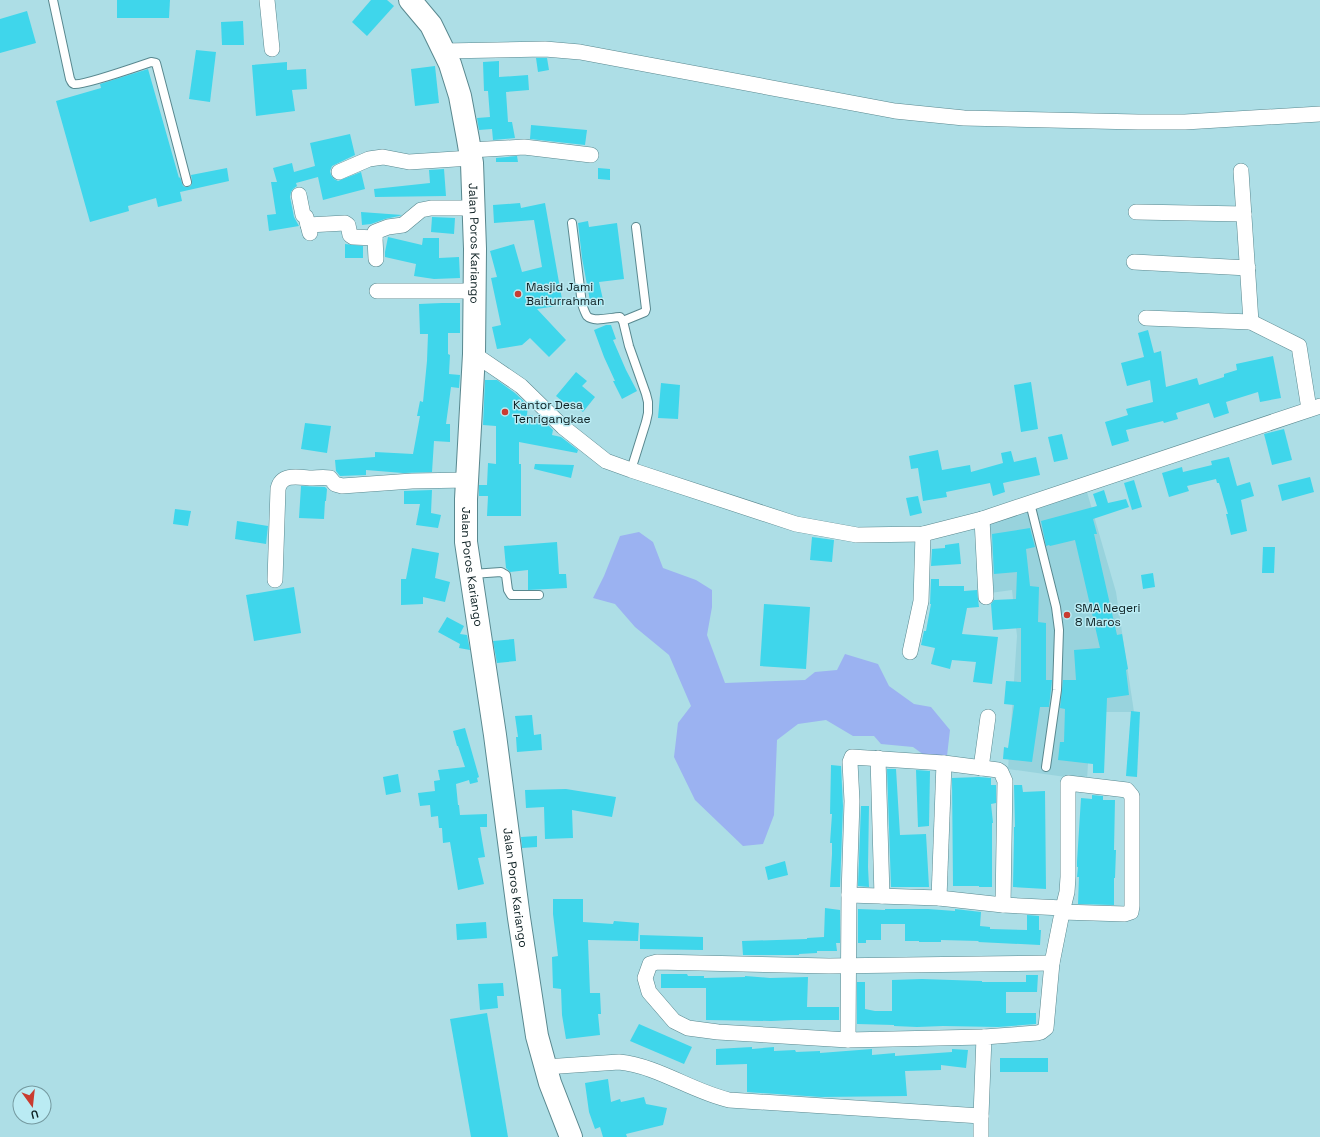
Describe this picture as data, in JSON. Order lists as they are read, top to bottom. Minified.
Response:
{"streets":{"main road":["Jalan Poros Kariango"]},"places":["Masjid Jami Baiturrahman","Kantor Desa Tenrigangkae","SMA Negeri 8 Maros"],"north":"bottom"}
